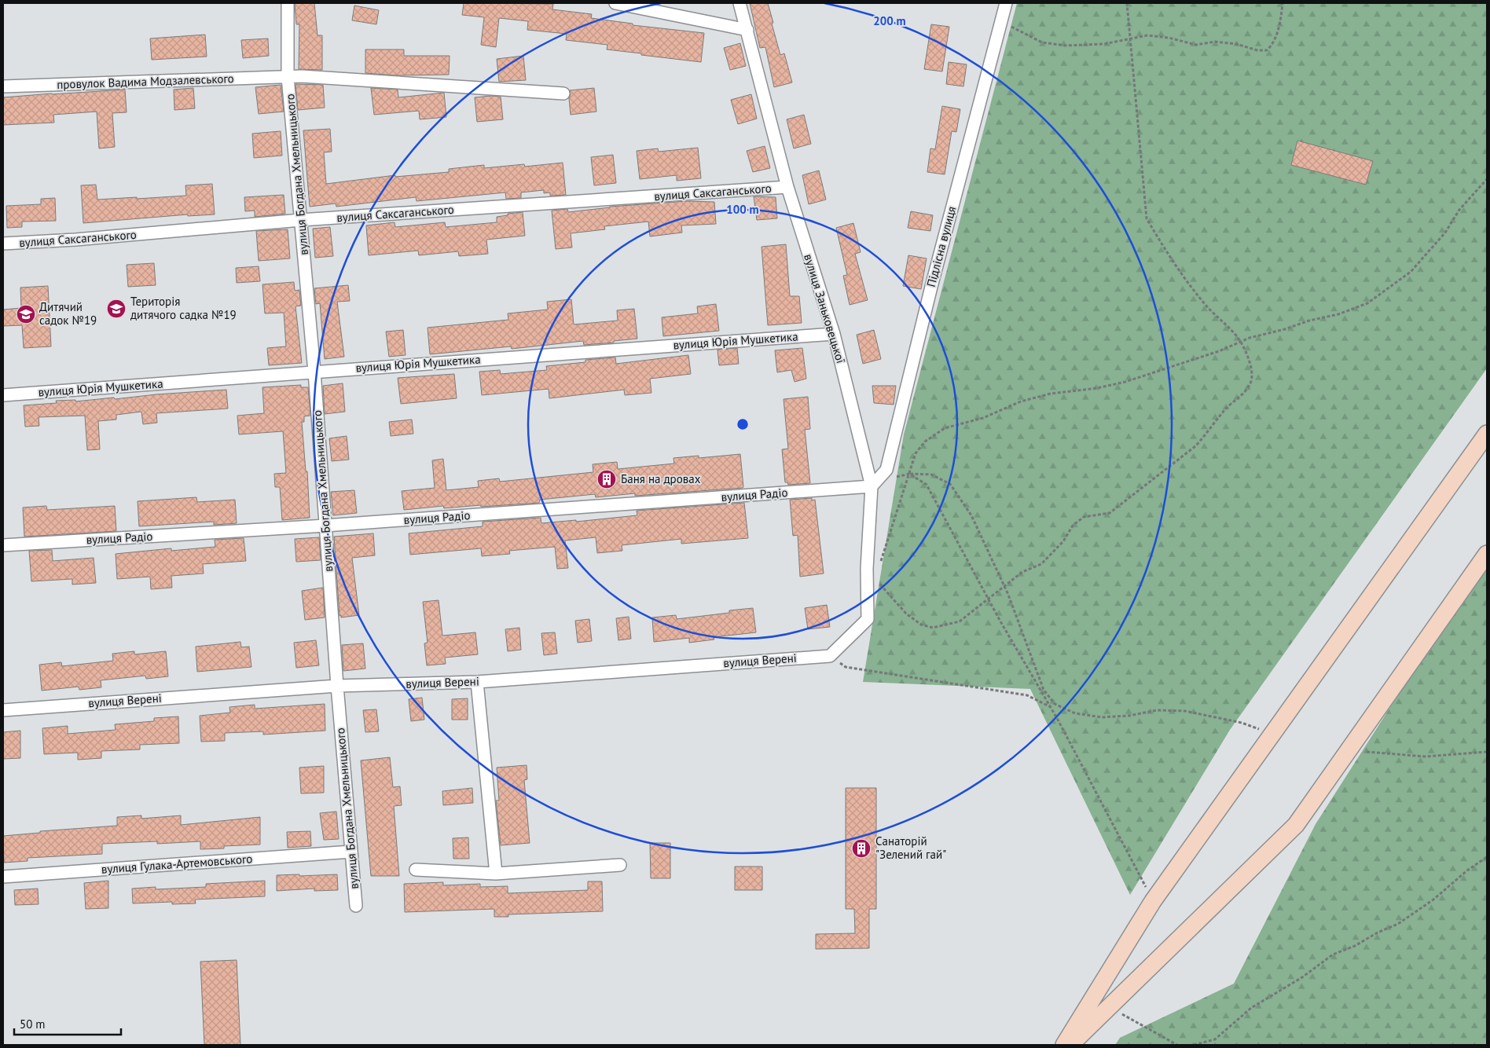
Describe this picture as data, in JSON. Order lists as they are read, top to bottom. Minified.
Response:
{"streets":{"street":["провулок Вадима Модзалевського","вулиця Богдана Хмельницького","вулиця Саксаганського","Підлісна вулиця","вулиця Заньковецької","вулиця Юрія Мушкетика","вулиця Радіо","вулиця Верені","вулиця Гулака-Артемовського"]},"crossings":[["провулок Вадима Модзалевського","вулиця Богдана Хмельницького"],["вулиця Богдана Хмельницького","вулиця Саксаганського"],["вулиця Богдана Хмельницького","вулиця Юрія Мушкетика"],["вулиця Богдана Хмельницького","вулиця Радіо"],["вулиця Богдана Хмельницького","вулиця Верені"],["вулиця Богдана Хмельницького","вулиця Гулака-Артемовського"],["вулиця Саксаганського","вулиця Заньковецької"],["Підлісна вулиця","вулиця Заньковецької"],["Підлісна вулиця","вулиця Радіо"],["вулиця Заньковецької","вулиця Юрія Мушкетика"],["вулиця Заньковецької","вулиця Радіо"],["вулиця Заньковецької","вулиця Верені"]],"places":{"school or university":["Територія дитячого садка №19","Дитячий садок №19"],"building":["Баня на дровах","Санаторій \"Зелений гай\""]},"scale_bar":"50 m","rings":["200 m","100 m"]}
